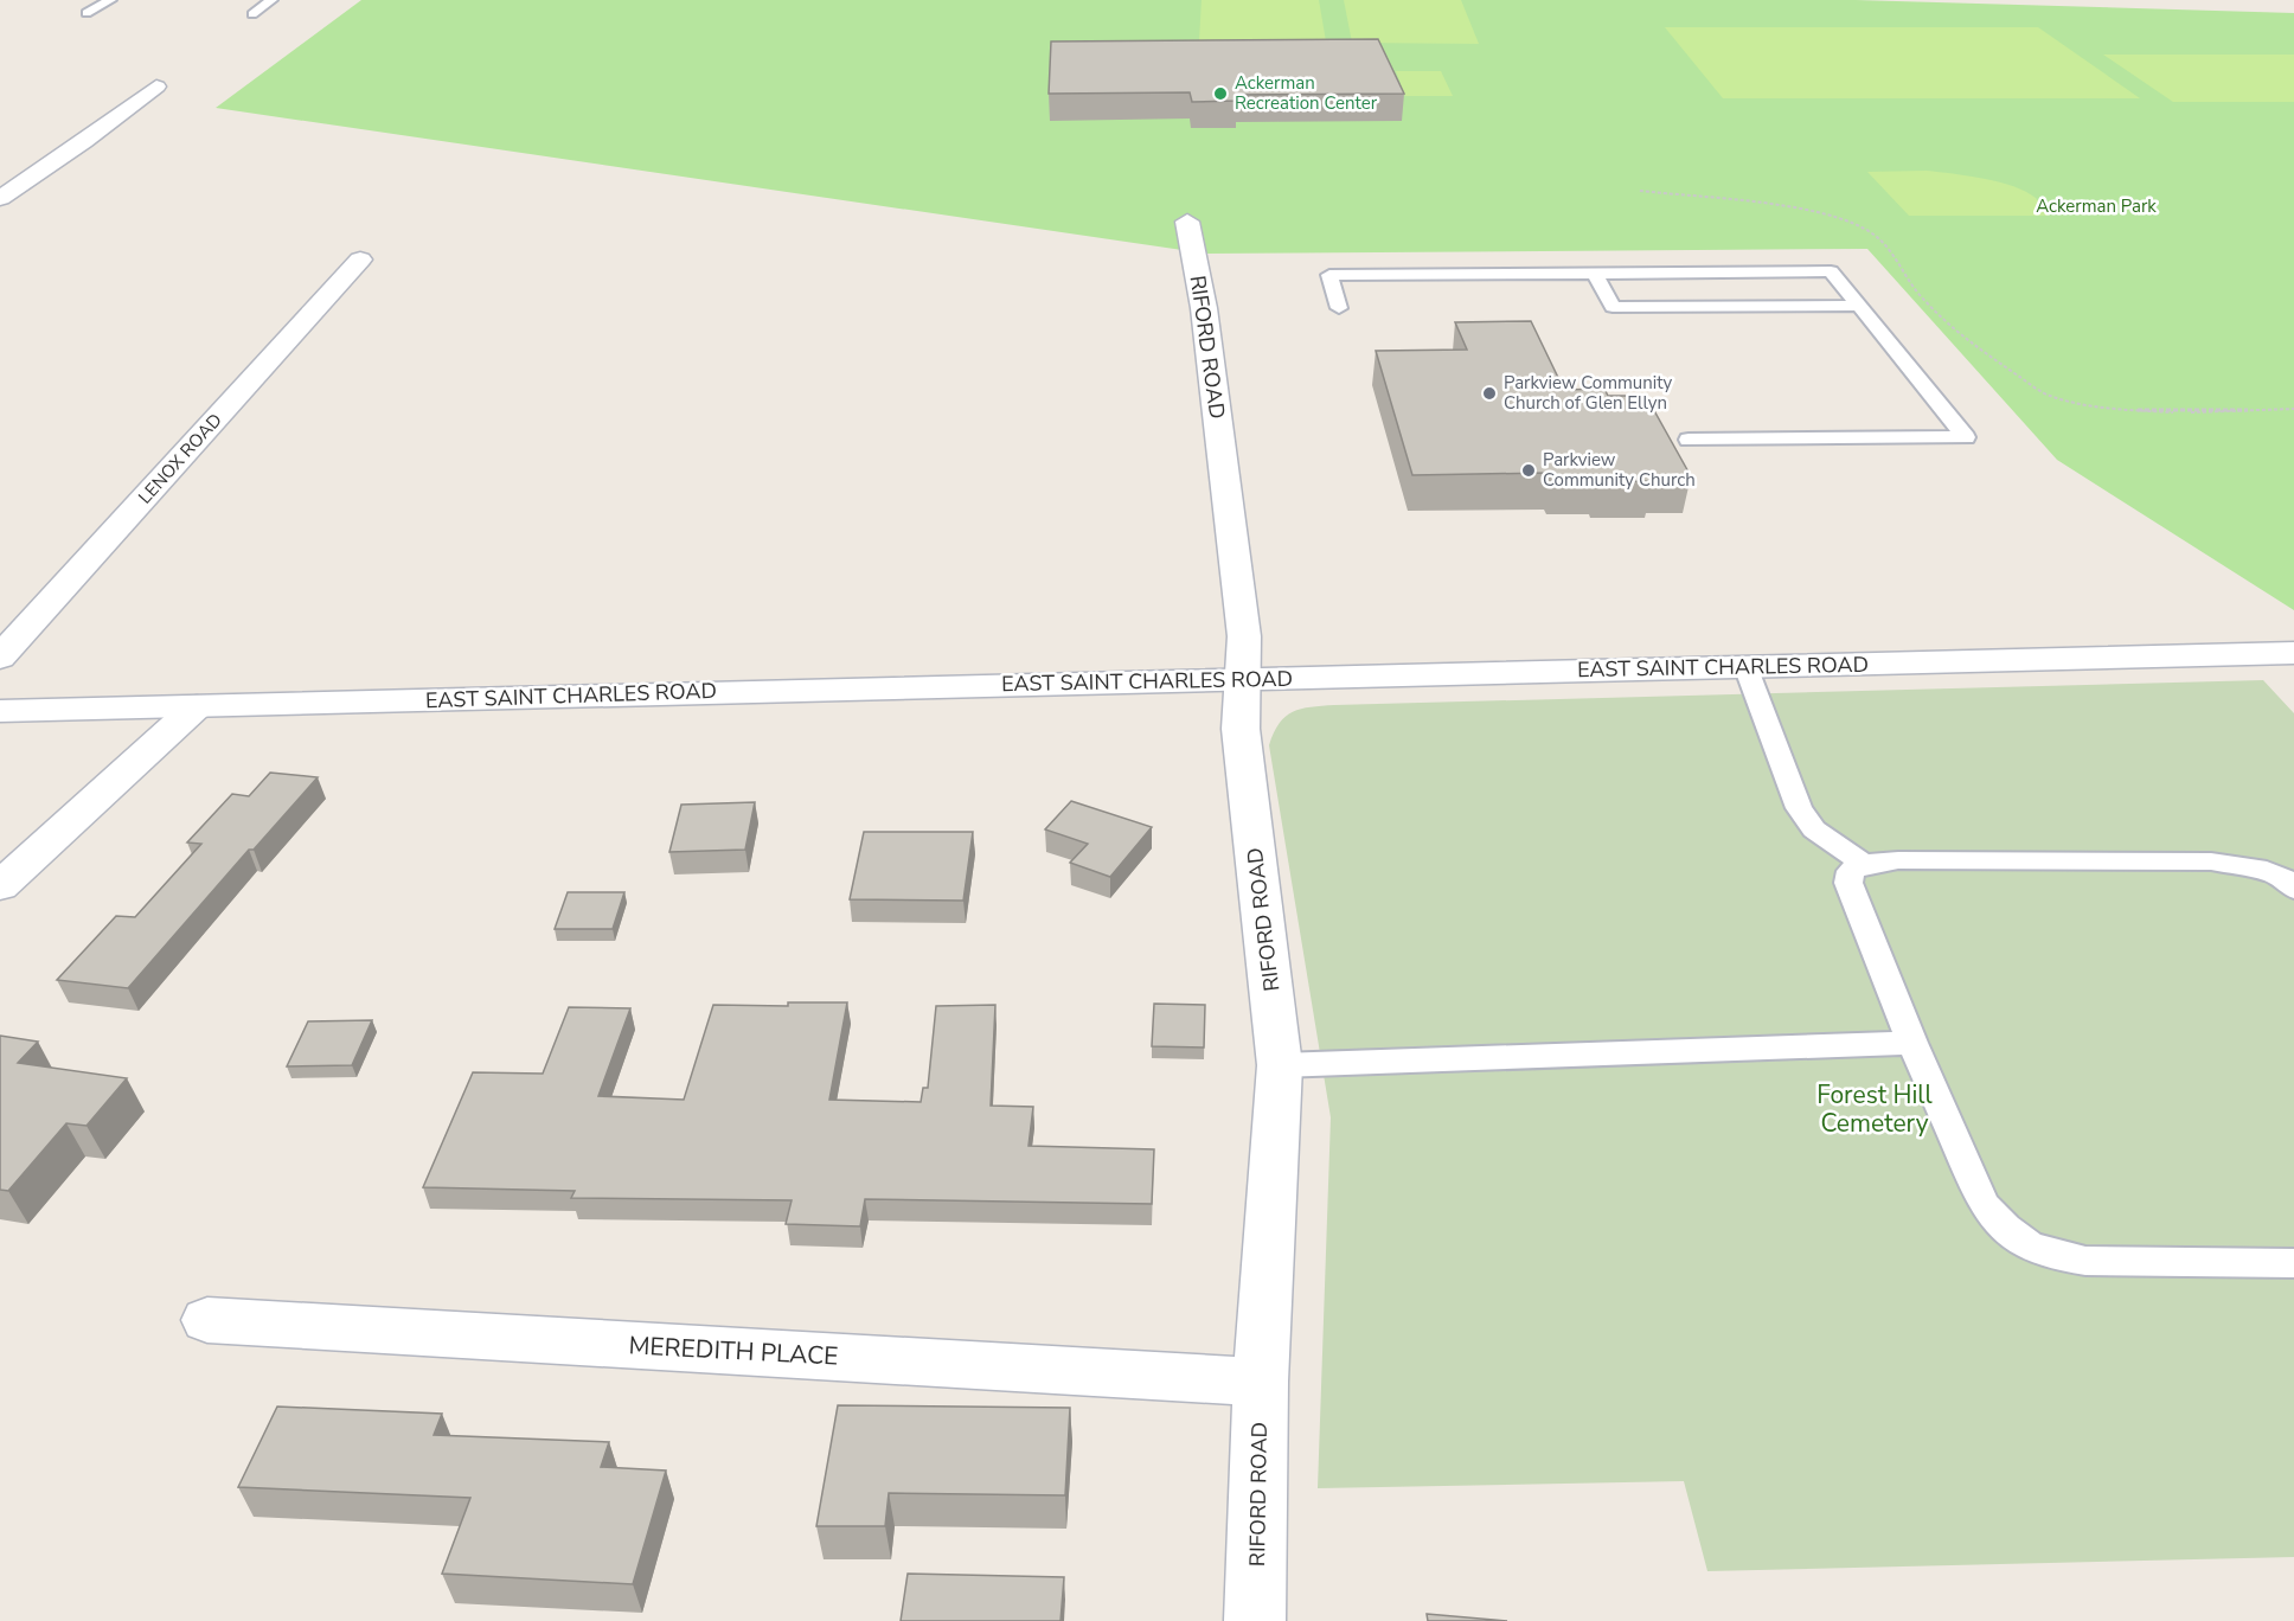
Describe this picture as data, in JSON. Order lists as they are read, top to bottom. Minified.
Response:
{"streets":{"street":["RIFORD ROAD","LENOX ROAD","EAST SAINT CHARLES ROAD","MEREDITH PLACE"]},"crossings":[["RIFORD ROAD","EAST SAINT CHARLES ROAD"],["RIFORD ROAD","MEREDITH PLACE"]],"parks":["Ackerman Park","Forest Hill Cemetery"],"places":["Ackerman Recreation Center","Parkview Community Church of Glen Ellyn","Parkview Community Church"]}
